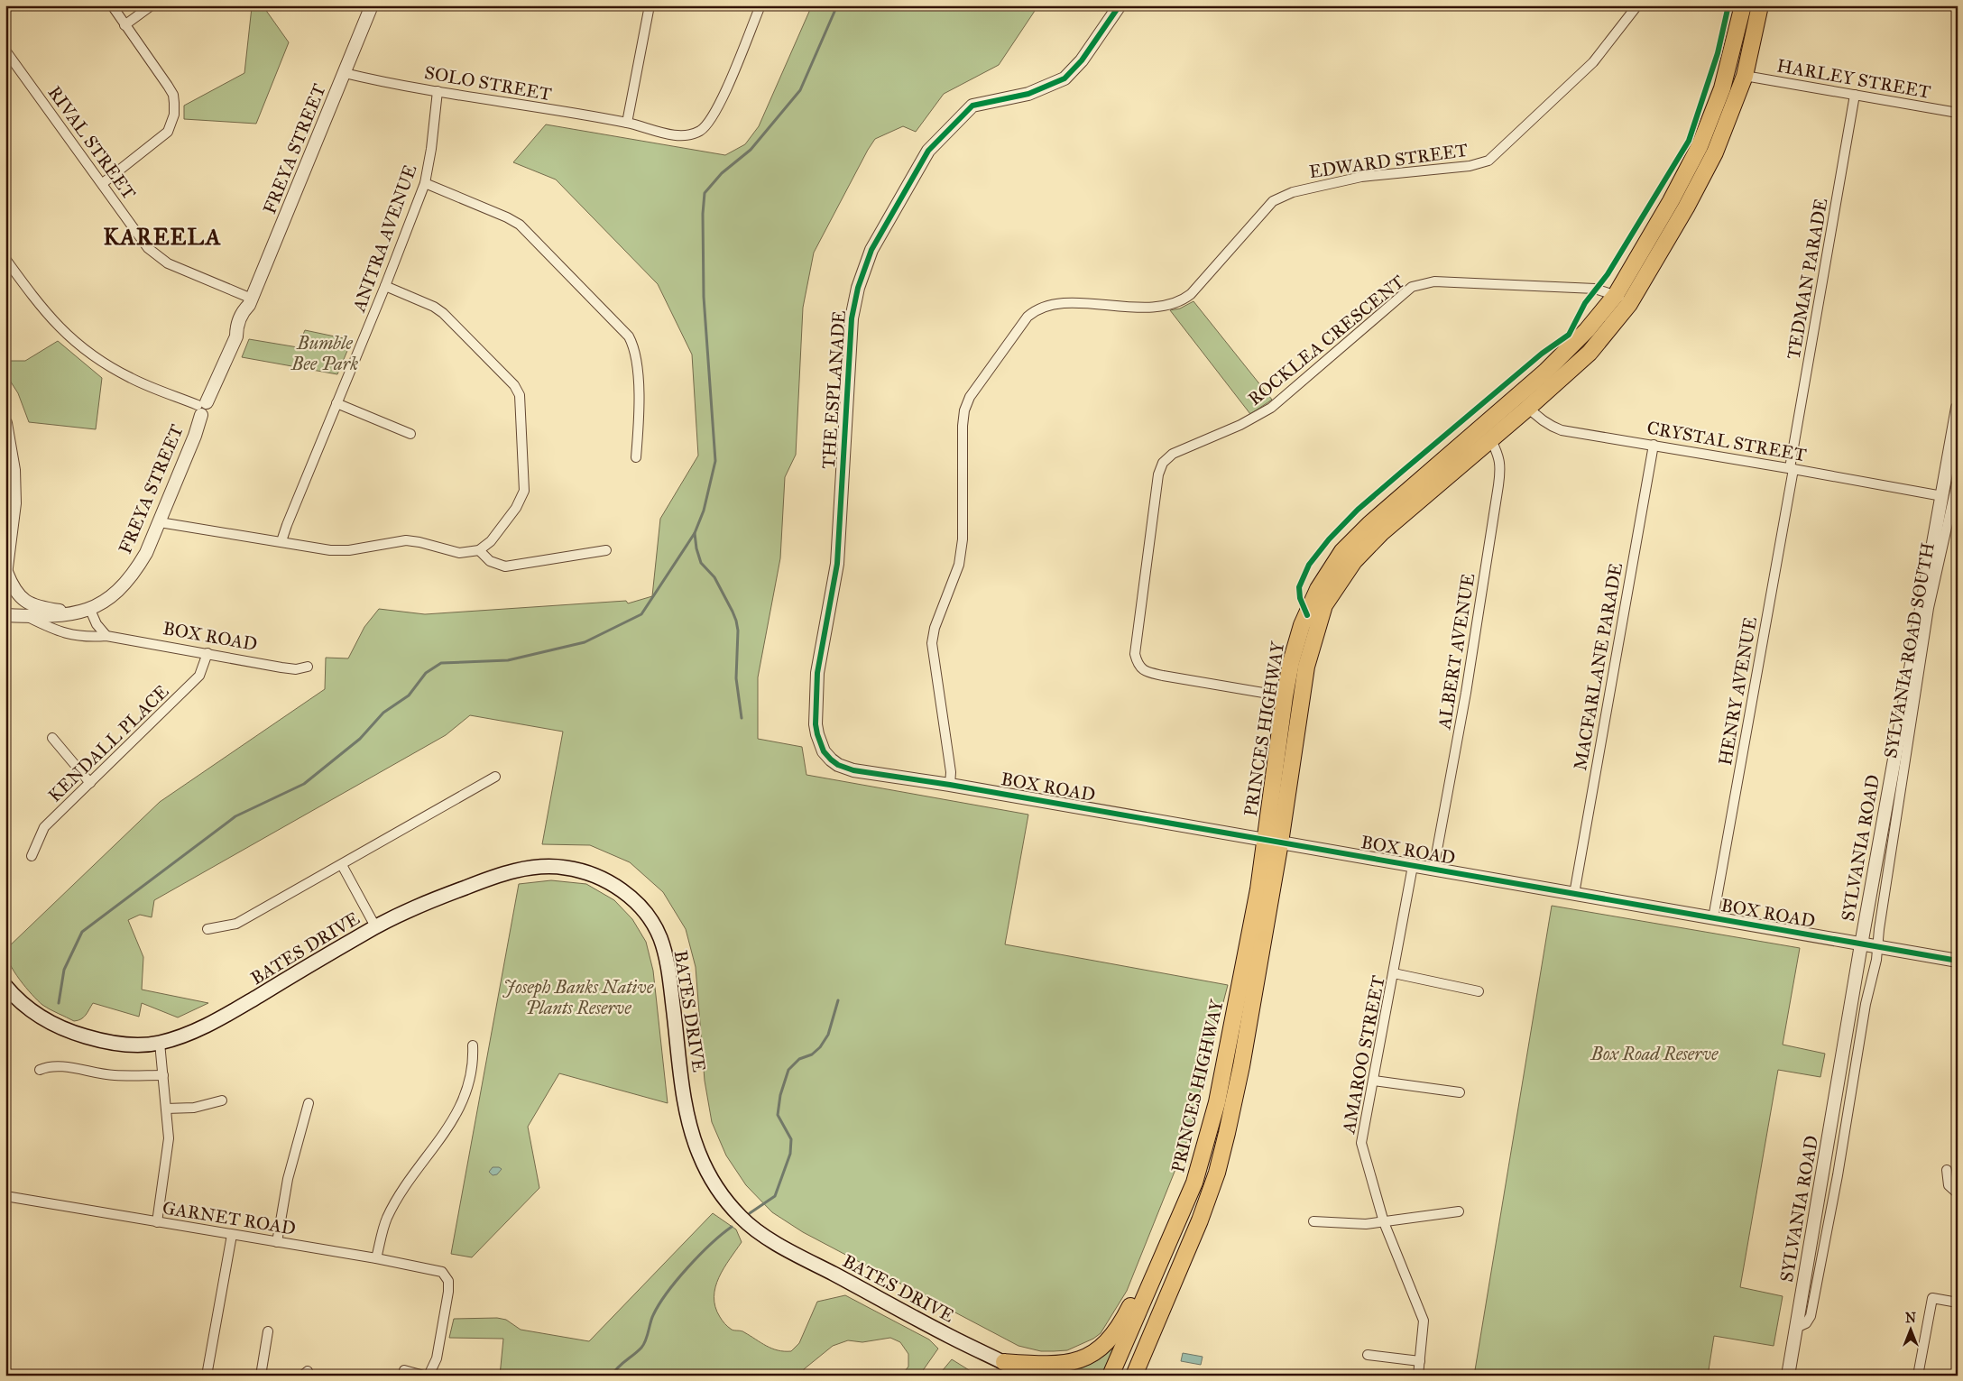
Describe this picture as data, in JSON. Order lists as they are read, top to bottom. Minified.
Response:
{"streets":{"highway":["PRINCES HIGHWAY"],"main road":["BATES DRIVE"],"street":["HARLEY STREET","SOLO STREET","RIVAL STREET","FREYA STREET","EDWARD STREET","ANITRA AVENUE","TEDMAN PARADE","ROCKLEA CRESCENT","THE ESPLANADE","CRYSTAL STREET","BOX ROAD","SYLVANIA ROAD SOUTH","ALBERT AVENUE","MACFARLANE PARADE","HENRY AVENUE","KENDALL PLACE","SYLVANIA ROAD","AMAROO STREET","GARNET ROAD"]},"crossings":[["HARLEY STREET","TEDMAN PARADE"],["HARLEY STREET","PRINCES HIGHWAY"],["SOLO STREET","FREYA STREET"],["SOLO STREET","ANITRA AVENUE"],["RIVAL STREET","FREYA STREET"],["FREYA STREET","BOX ROAD"],["EDWARD STREET","BOX ROAD"],["TEDMAN PARADE","CRYSTAL STREET"],["TEDMAN PARADE","HENRY AVENUE"],["ROCKLEA CRESCENT","PRINCES HIGHWAY"],["THE ESPLANADE","BOX ROAD"],["CRYSTAL STREET","MACFARLANE PARADE"],["CRYSTAL STREET","HENRY AVENUE"],["CRYSTAL STREET","PRINCES HIGHWAY"],["CRYSTAL STREET","SYLVANIA ROAD"],["BOX ROAD","SYLVANIA ROAD SOUTH"],["BOX ROAD","ALBERT AVENUE"],["BOX ROAD","MACFARLANE PARADE"],["BOX ROAD","HENRY AVENUE"],["BOX ROAD","PRINCES HIGHWAY"],["BOX ROAD","KENDALL PLACE"],["BOX ROAD","SYLVANIA ROAD"],["BOX ROAD","AMAROO STREET"],["SYLVANIA ROAD SOUTH","SYLVANIA ROAD"],["ALBERT AVENUE","PRINCES HIGHWAY"]],"districts":["KAREELA"],"parks":["Bumble Bee Park","Joseph Banks Native Plants Reserve","Box Road Reserve"],"north":"top"}
